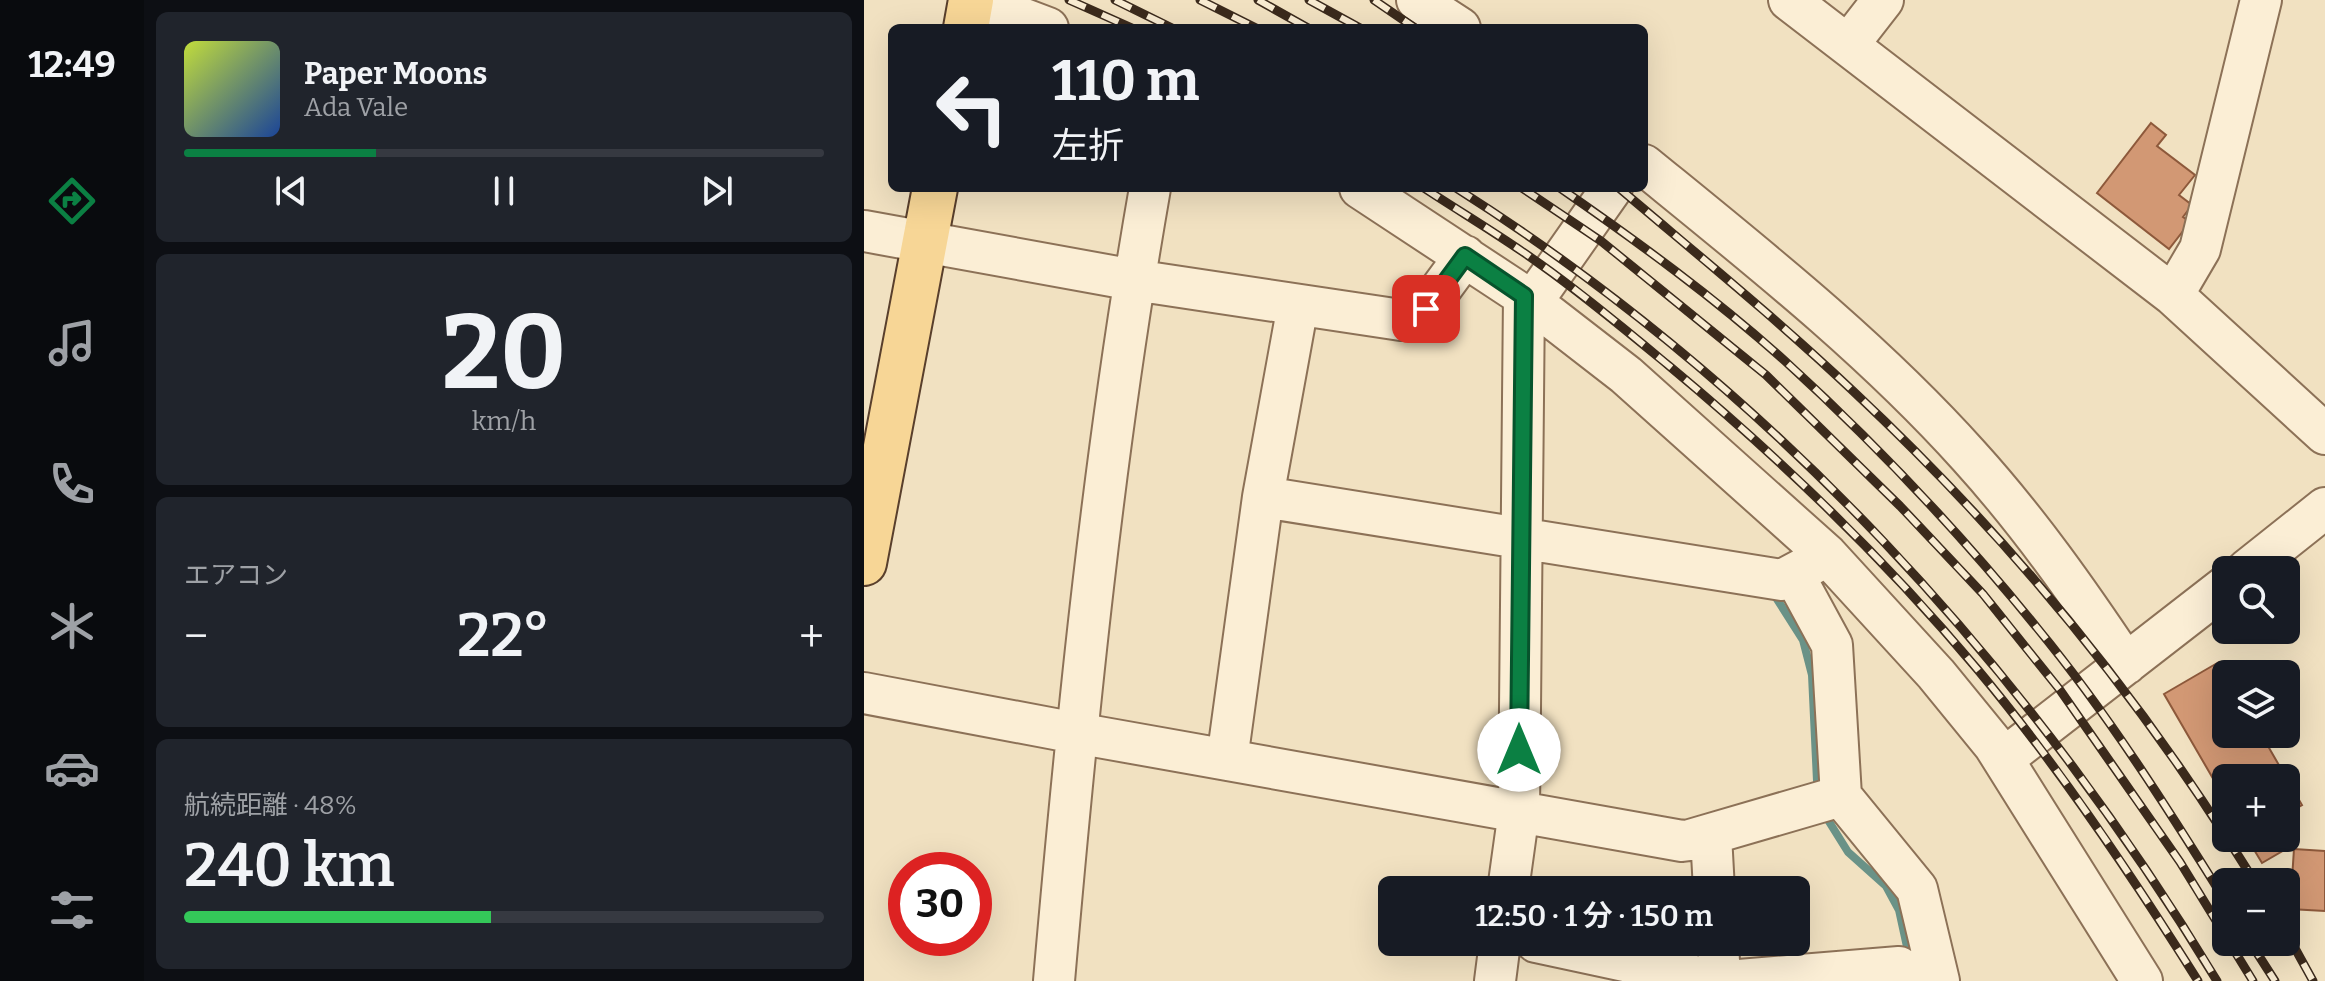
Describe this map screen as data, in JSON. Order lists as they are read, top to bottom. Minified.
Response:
{"page":{"tabs":"12:49","turn":["110 m","左折"],"song":["Paper Moons","Ada Vale"],"tile":[["20","km/h"],"エアコン",["航続距離 · 48%","240 km"]],"map_buttons":["+","−"],"heat":["−","22°","+"],"limit":"30","trip":"12:50 · 1 分 · 150 m"}}
